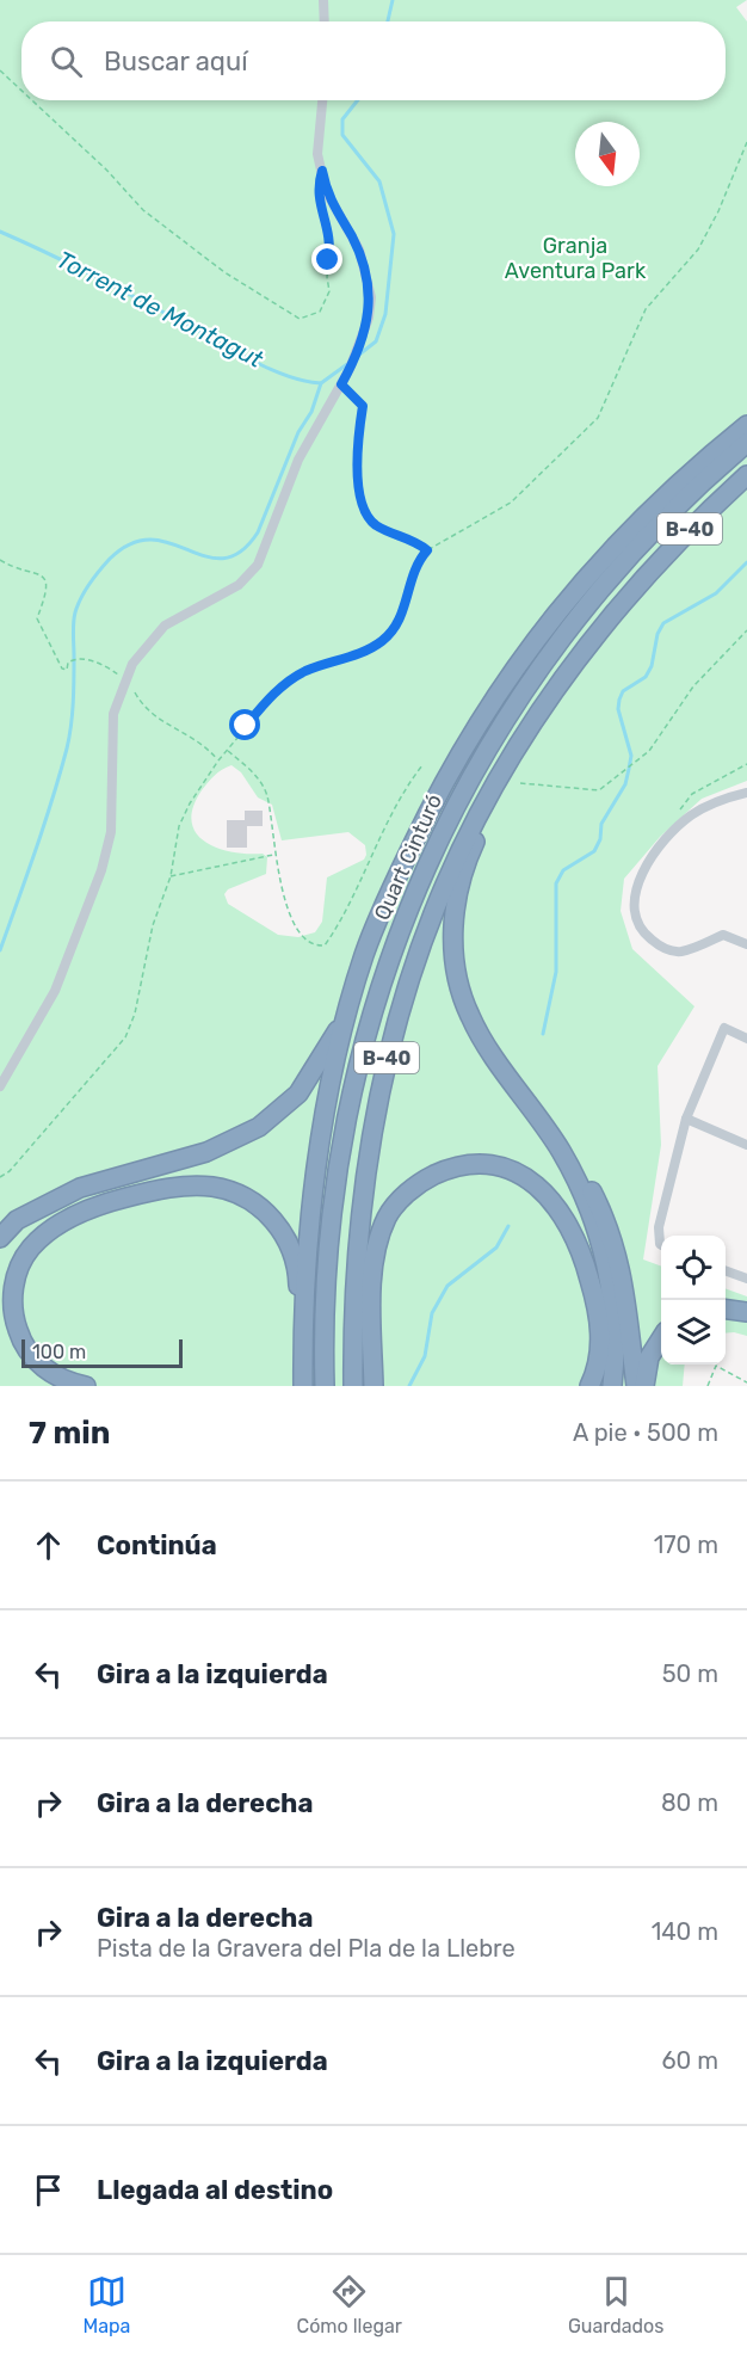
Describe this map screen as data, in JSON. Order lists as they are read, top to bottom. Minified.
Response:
{"streets":{"highway":["B-40","Quart Cinturó"]},"water":["Torrent de Montagut"],"parks":["Granja Aventura Park"],"scale_bar":"100 m","north":"bottom","page":{"search":"Buscar aquí","scale":"100 m","heading":["7 min","A pie · 500 m"],"list":[["Continúa","170 m"],["Gira a la izquierda","50 m"],["Gira a la derecha","80 m"],["Gira a la derecha","Pista de la Gravera del Pla de la Llebre","140 m"],["Gira a la izquierda","60 m"],"Llegada al destino"],"nav":["Mapa","Cómo llegar","Guardados"]}}
